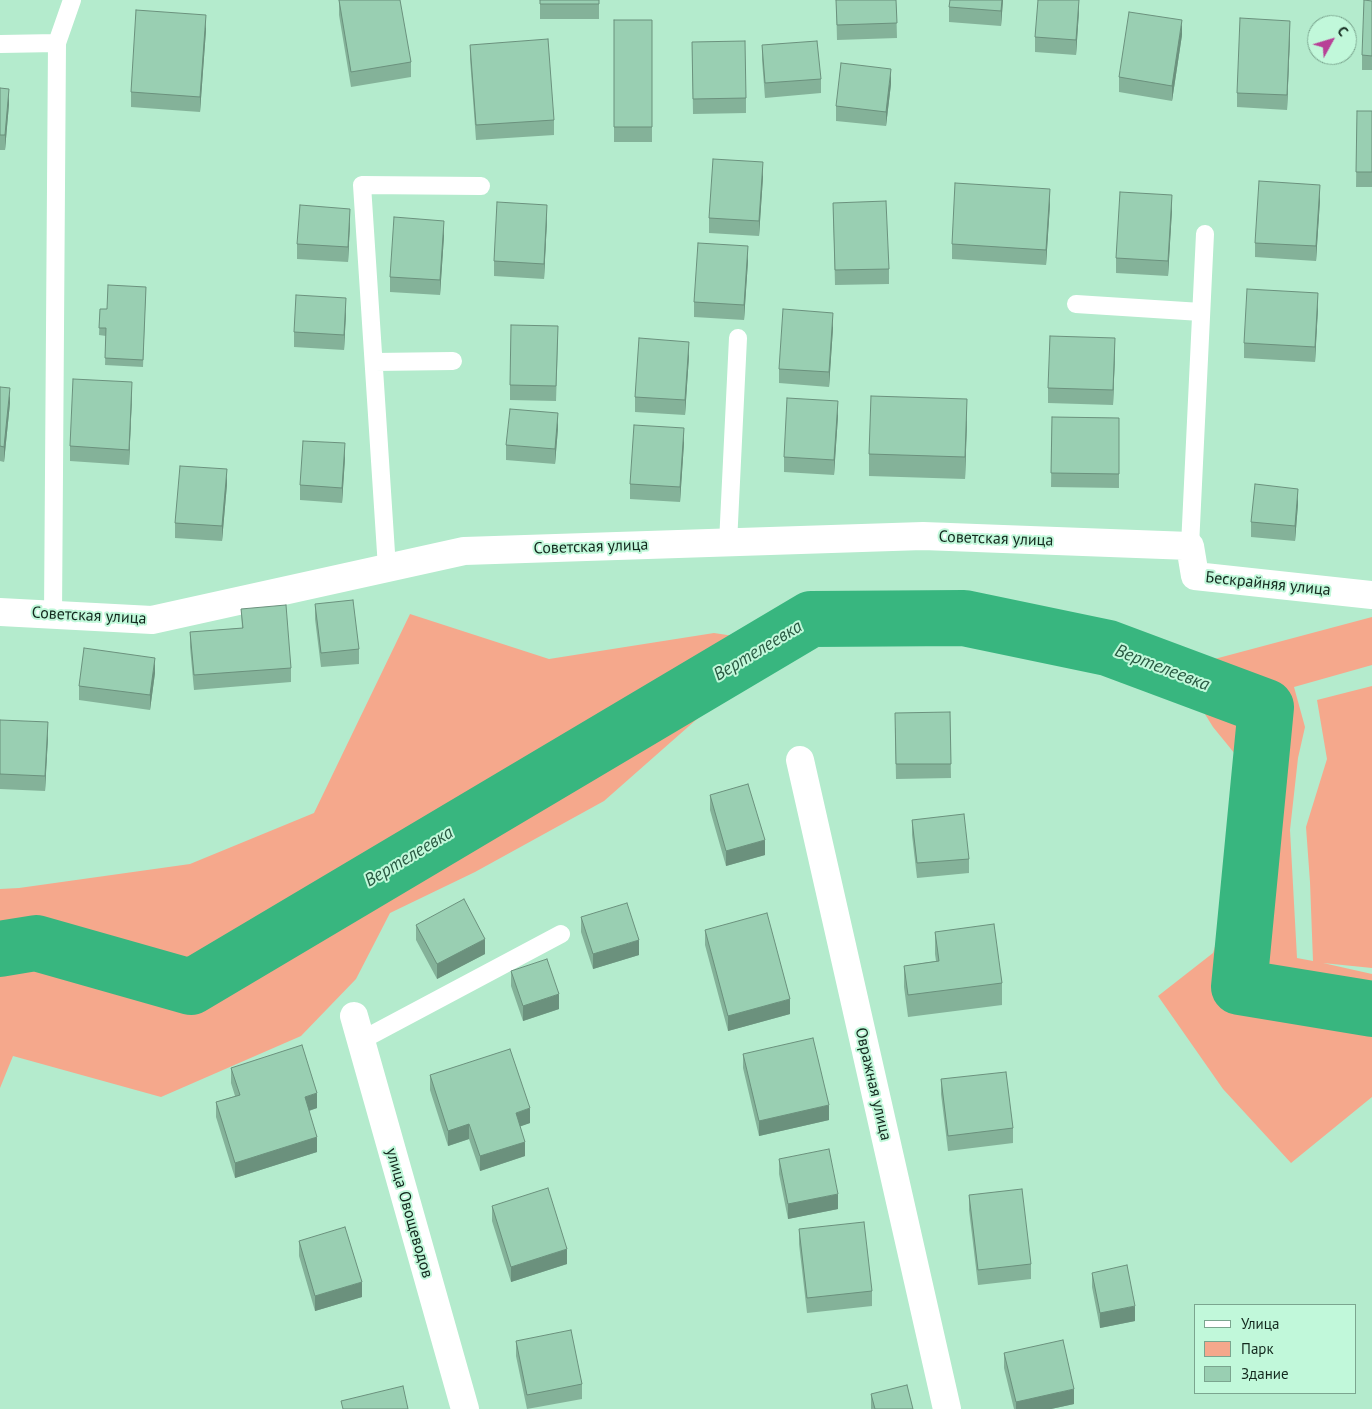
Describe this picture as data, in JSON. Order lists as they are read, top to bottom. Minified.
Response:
{"streets":{"street":["Советская улица","Бескрайняя улица","Овражная улица","улица Овощеводов"]},"crossings":[["Советская улица","Бескрайняя улица"]],"water":["Вертелеевка"],"legend":["Улица","Парк","Здание"],"north":"top right"}
